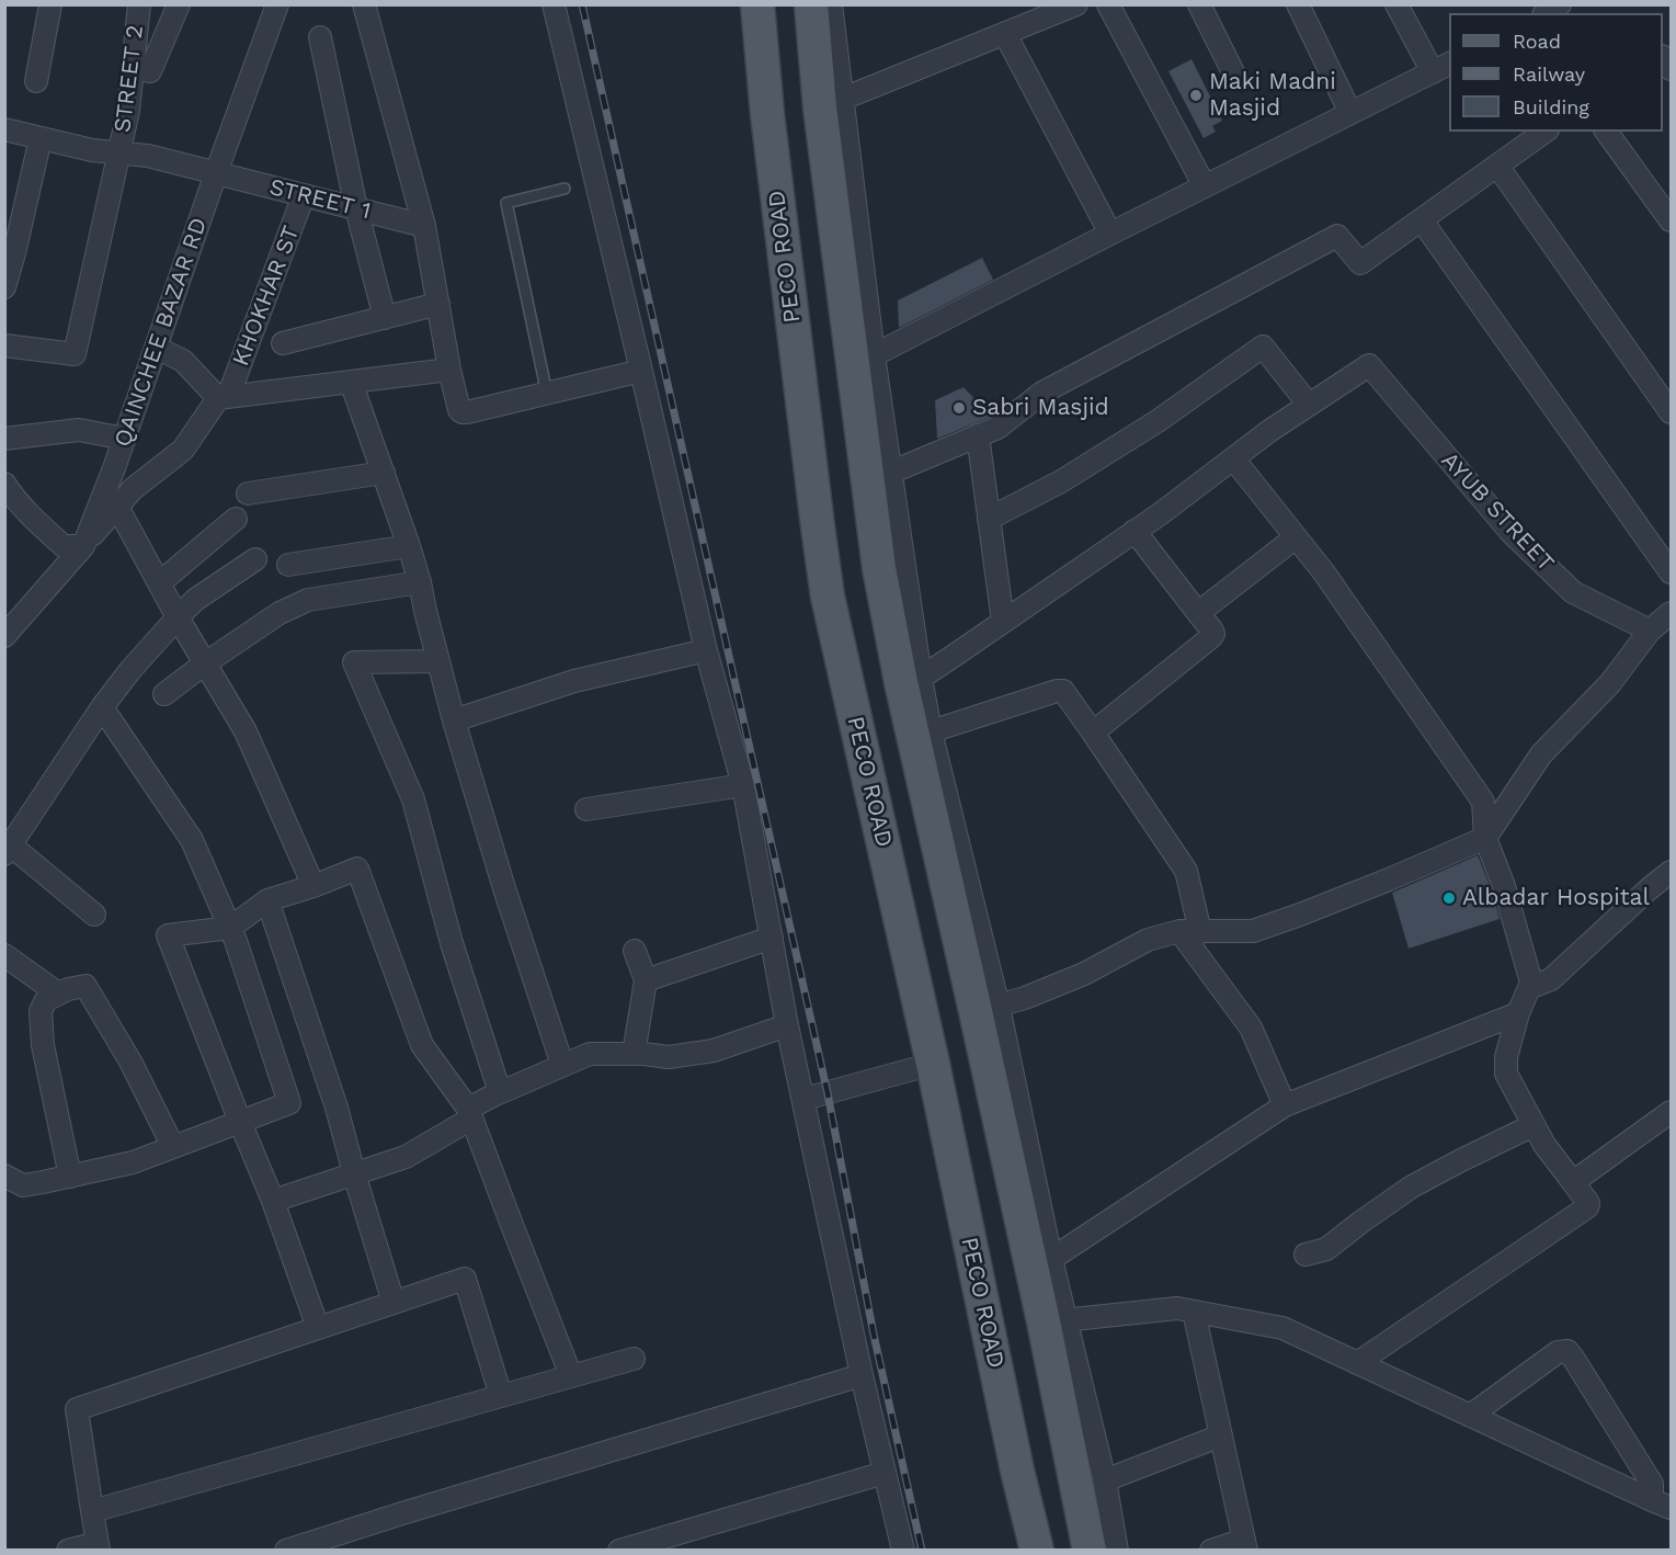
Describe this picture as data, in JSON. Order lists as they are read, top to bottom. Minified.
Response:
{"streets":{"main road":["PECO ROAD"],"street":["STREET 2","STREET 1","KHOKHAR ST","QAINCHEE BAZAR RD","AYUB STREET"]},"crossings":[["STREET 2","STREET 1"],["STREET 1","KHOKHAR ST"],["STREET 1","QAINCHEE BAZAR RD"],["KHOKHAR ST","QAINCHEE BAZAR RD"]],"places":["Maki Madni Masjid","Sabri Masjid","Albadar Hospital"],"legend":["Road","Railway","Building"]}
